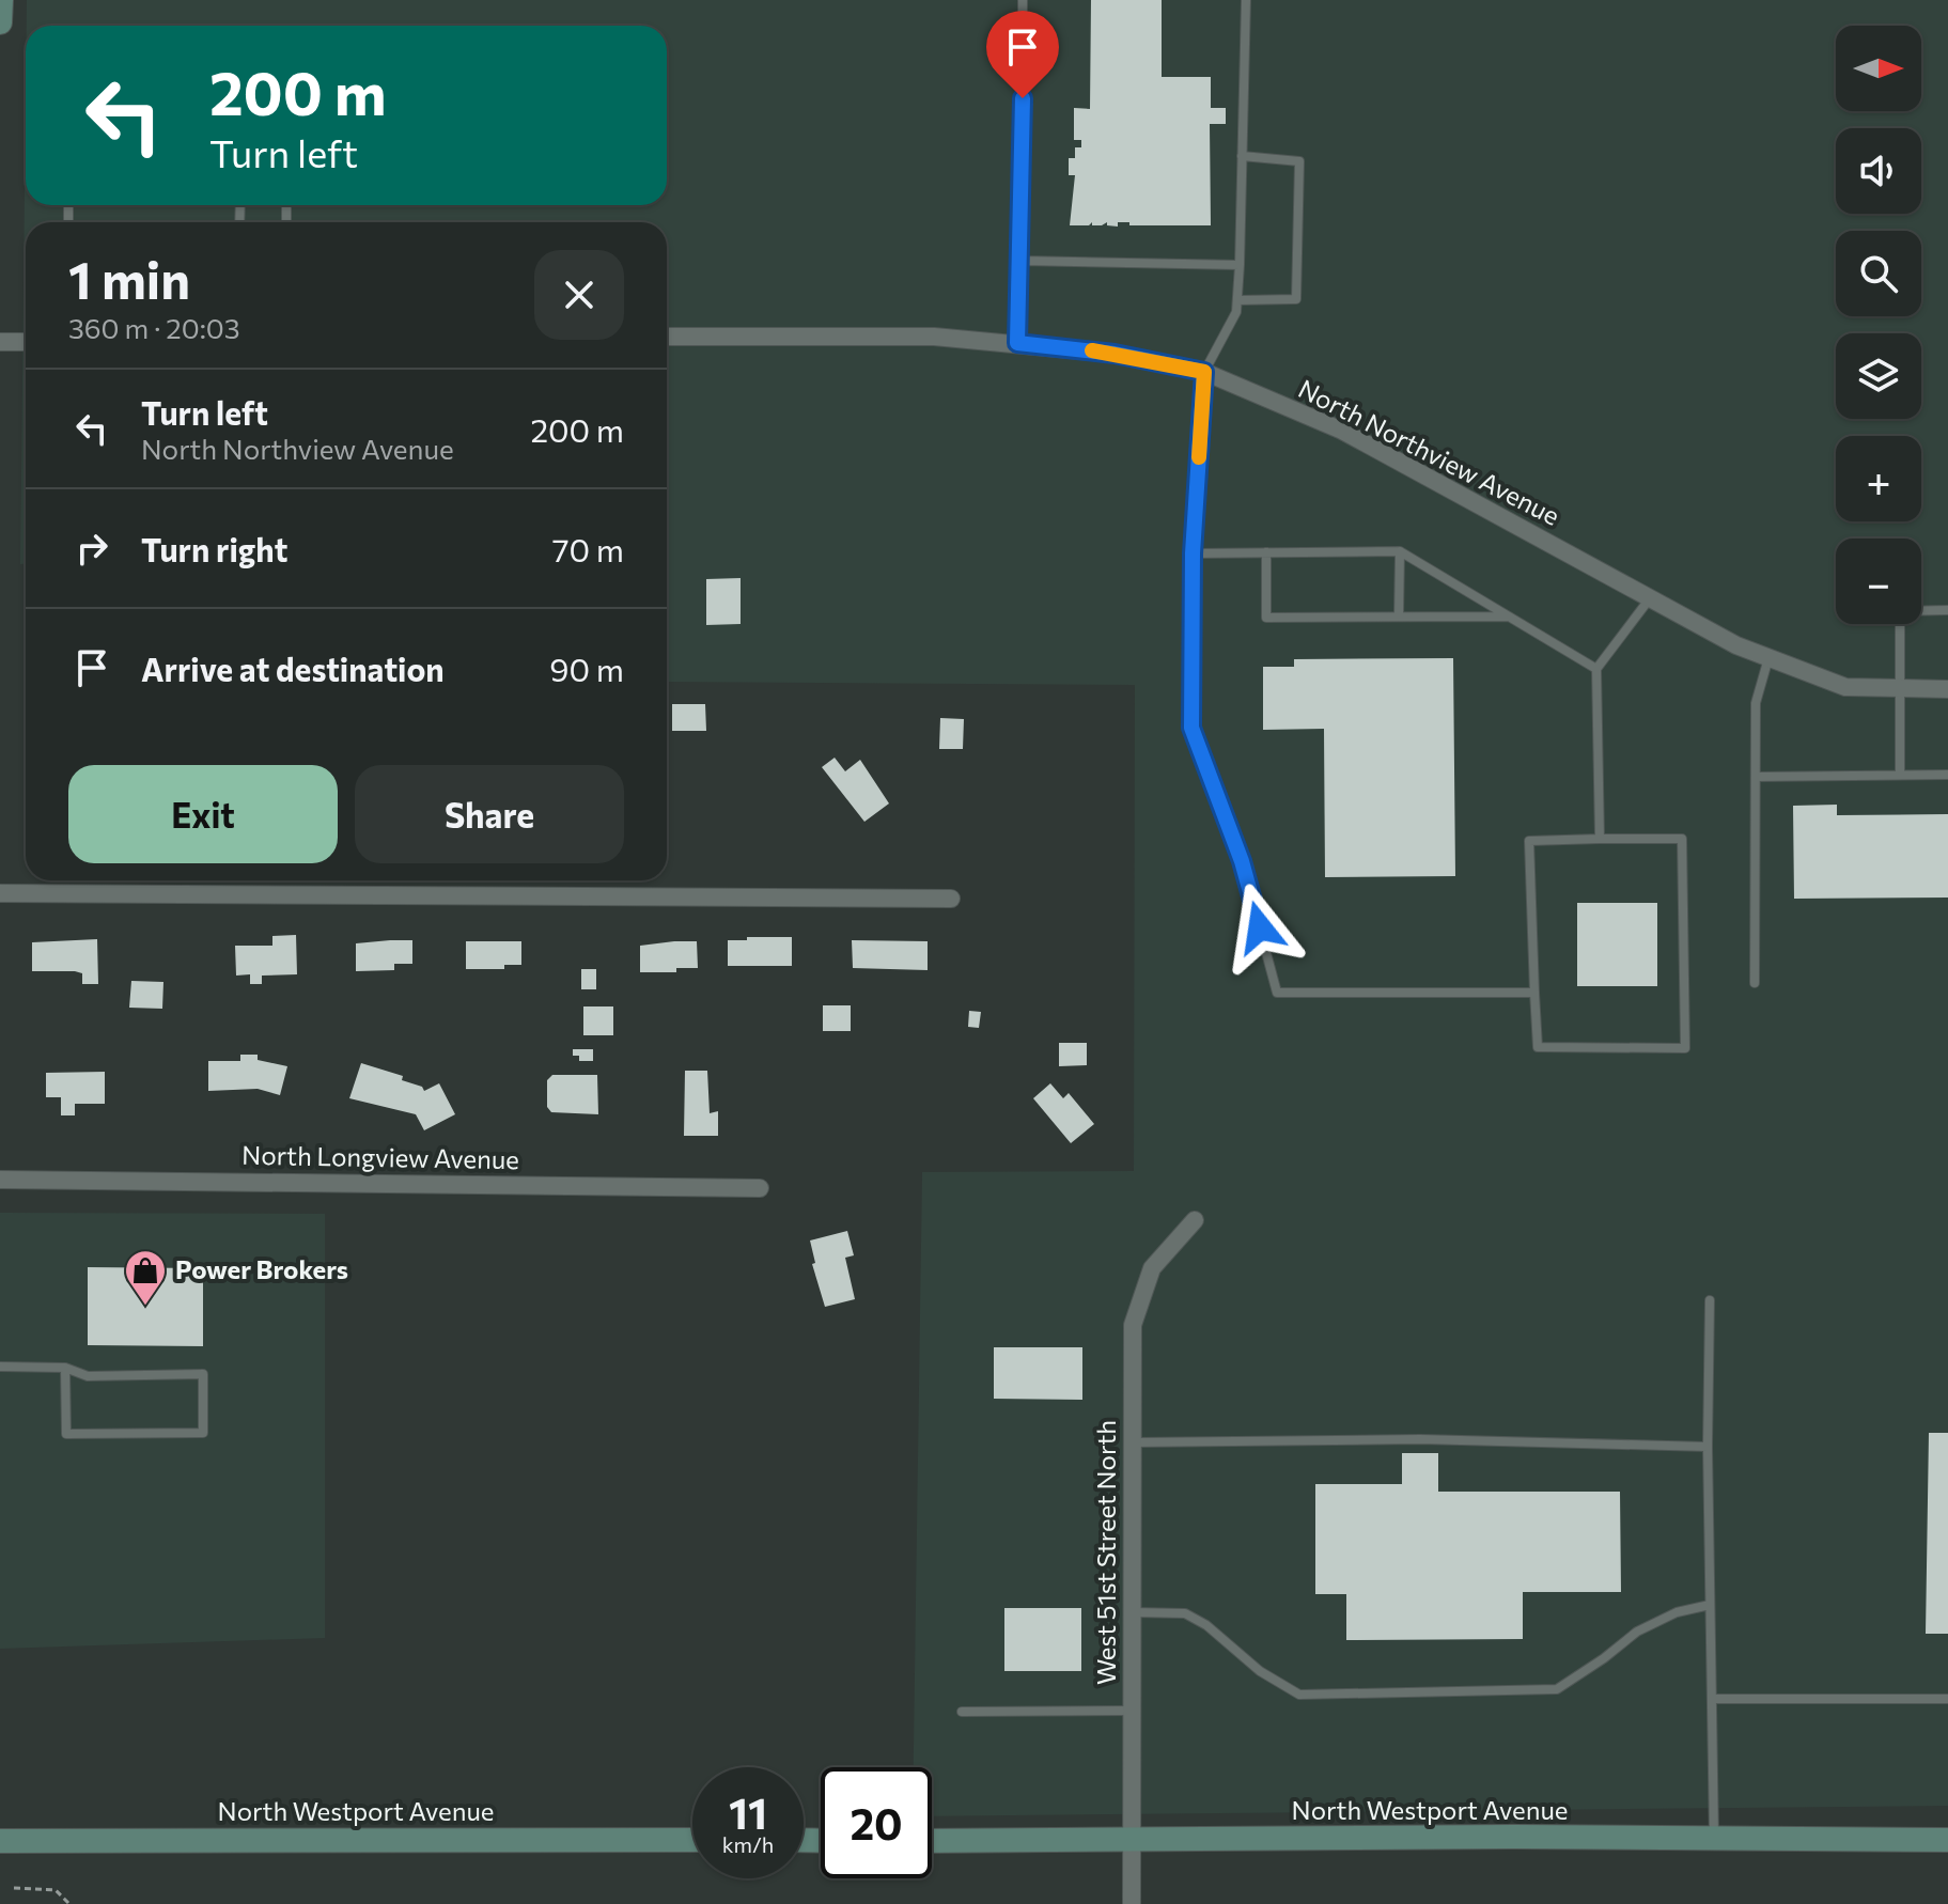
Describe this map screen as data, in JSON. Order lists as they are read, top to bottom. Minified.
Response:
{"streets":{"main road":["North Westport Avenue"],"street":["North Northview Avenue","North Longview Avenue","West 51st Street North"]},"crossings":[["West 51st Street North","North Westport Avenue"]],"places":{"shop":["Power Brokers"]},"north":"right","page":{"map_buttons":["+","−"],"turn":["200 m","Turn left"],"heading":["1 min","360 m · 20:03"],"list":[{"name":"Turn left","note":"North Northview Avenue","value":"200 m"},{"name":"Turn right","value":"70 m"},{"name":"Arrive at destination","value":"90 m"}],"buttons":["Exit","Share"],"speed":"11 km/h","limit":"20"}}
